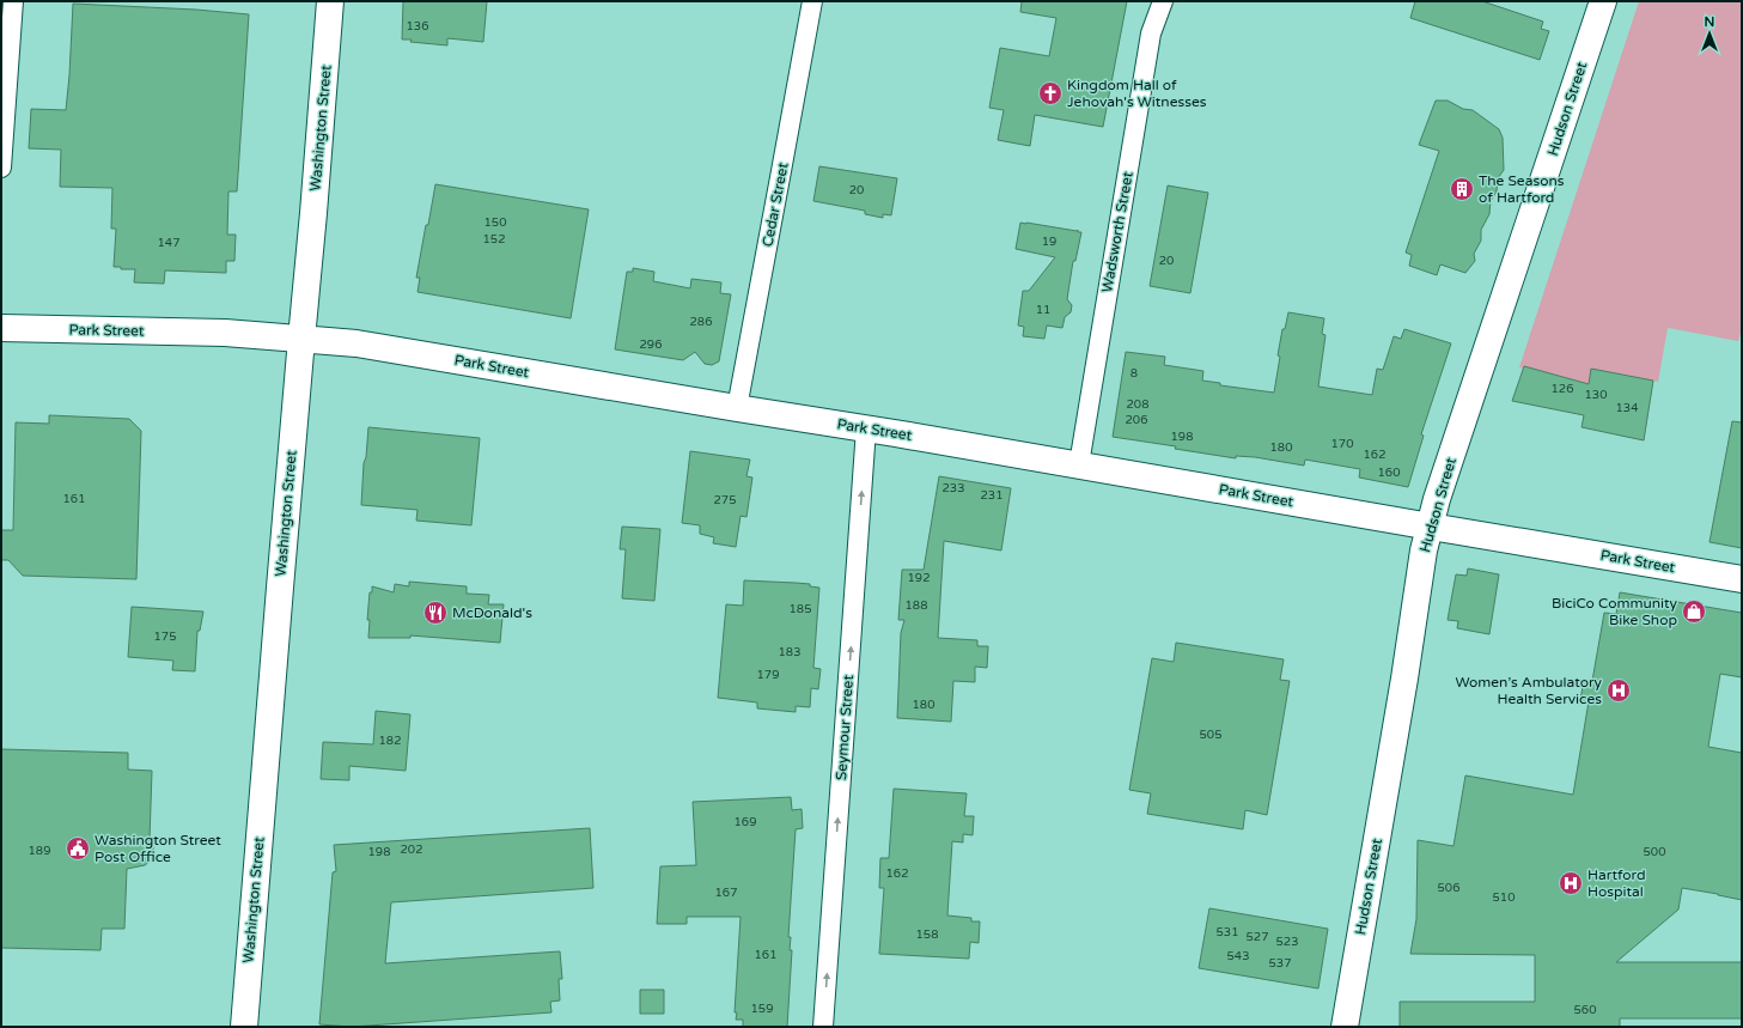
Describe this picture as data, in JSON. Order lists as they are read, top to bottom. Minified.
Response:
{"streets":{"main road":["Hudson Street","Washington Street","Park Street"],"street":["Cedar Street","Wadsworth Street","Seymour Street"]},"crossings":[["Hudson Street","Park Street"],["Washington Street","Park Street"],["Cedar Street","Park Street"],["Wadsworth Street","Park Street"],["Park Street","Seymour Street"]],"one_way":["Seymour Street"],"places":{"church":["Kingdom Hall of Jehovah's Witnesses"],"building":["The Seasons of Hartford"],"shop":["BiciCo Community Bike Shop"],"restaurant":["McDonald's"],"hospital":["Women’s Ambulatory Health Services","Hartford Hospital"],"public building":["Washington Street Post Office"]},"house_numbers":["136","20","150","152","19","147","20","11","286","296","8","126","130","208","134","206","198","170","180","162","160","233","231","161","275","192","188","185","175","183","179","180","505","182","169","202","189","198","500","162","506","167","510","531","158","527","523","161","543","537","159","560"],"north":"top"}
